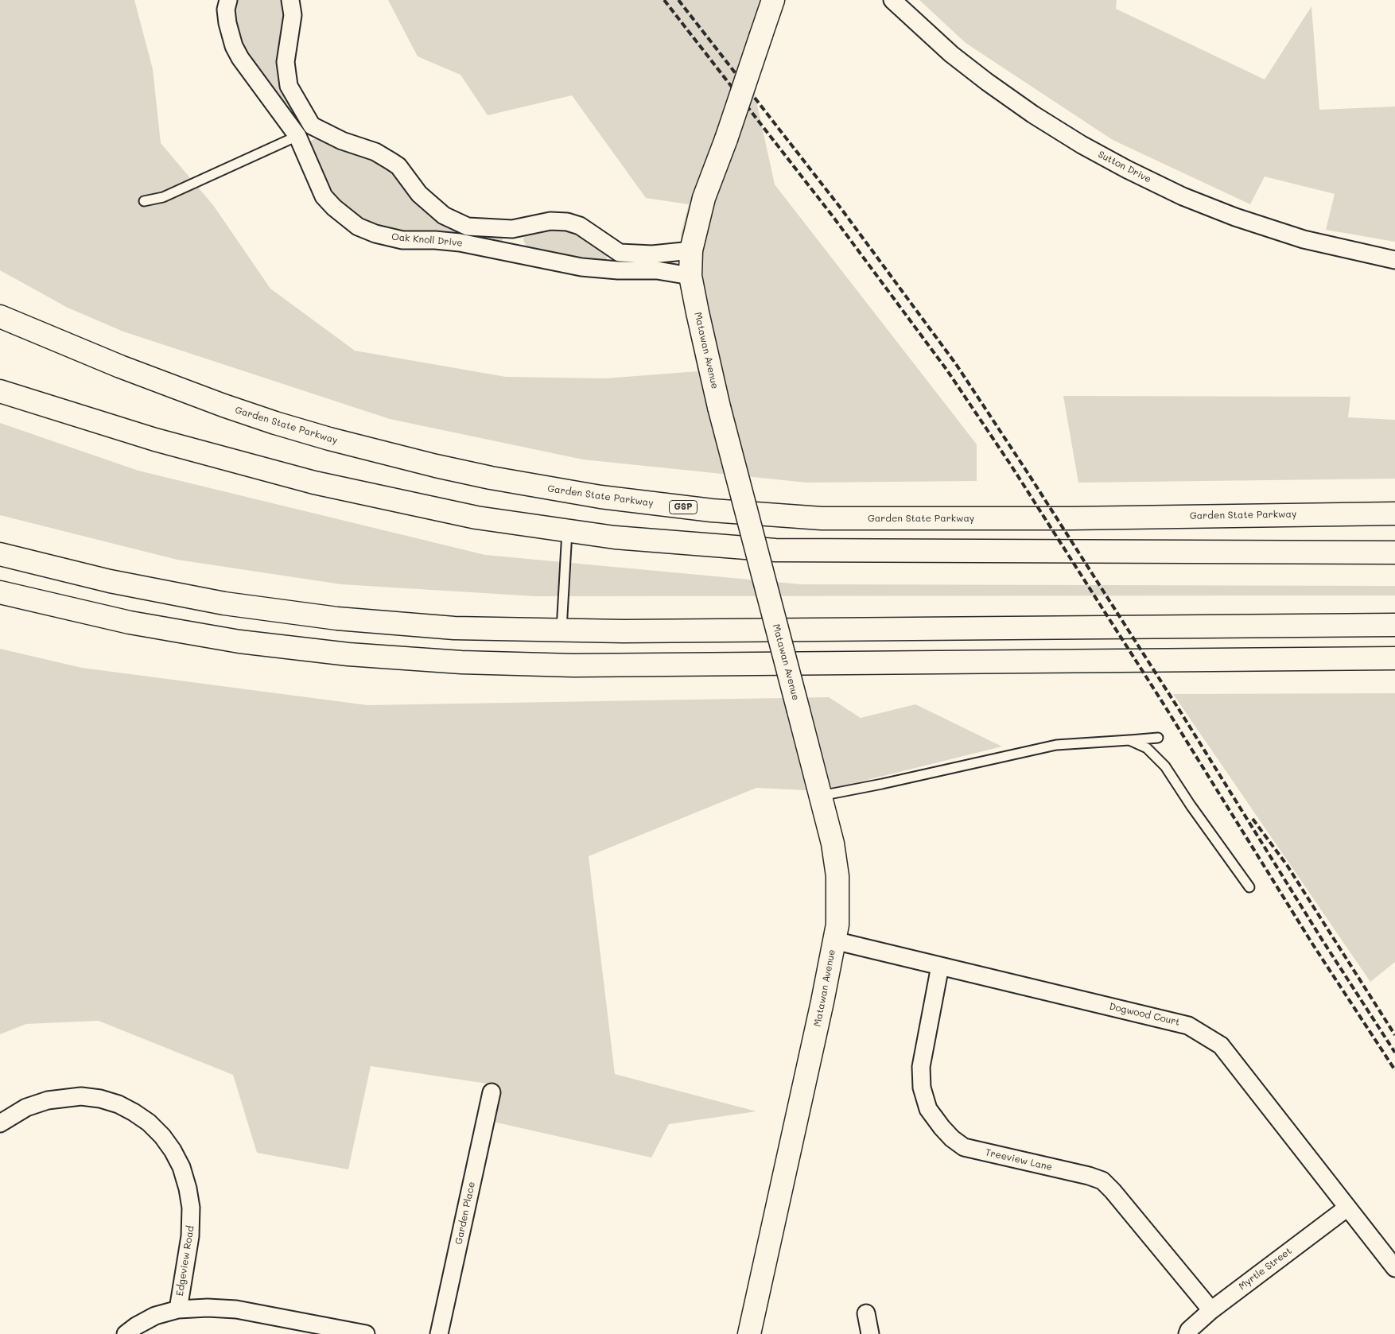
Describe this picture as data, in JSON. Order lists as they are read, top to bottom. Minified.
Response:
{"streets":{"main road":["Matawan Avenue","Garden State Parkway","GSP"],"street":["Sutton Drive","Oak Knoll Drive","Dogwood Court","Treeview Lane","Garden Place","Edgeview Road","Myrtle Street"]},"crossings":[["Oak Knoll Drive","Matawan Avenue"],["Matawan Avenue","Dogwood Court"],["Dogwood Court","Treeview Lane"],["Dogwood Court","Myrtle Street"],["Treeview Lane","Myrtle Street"]]}
